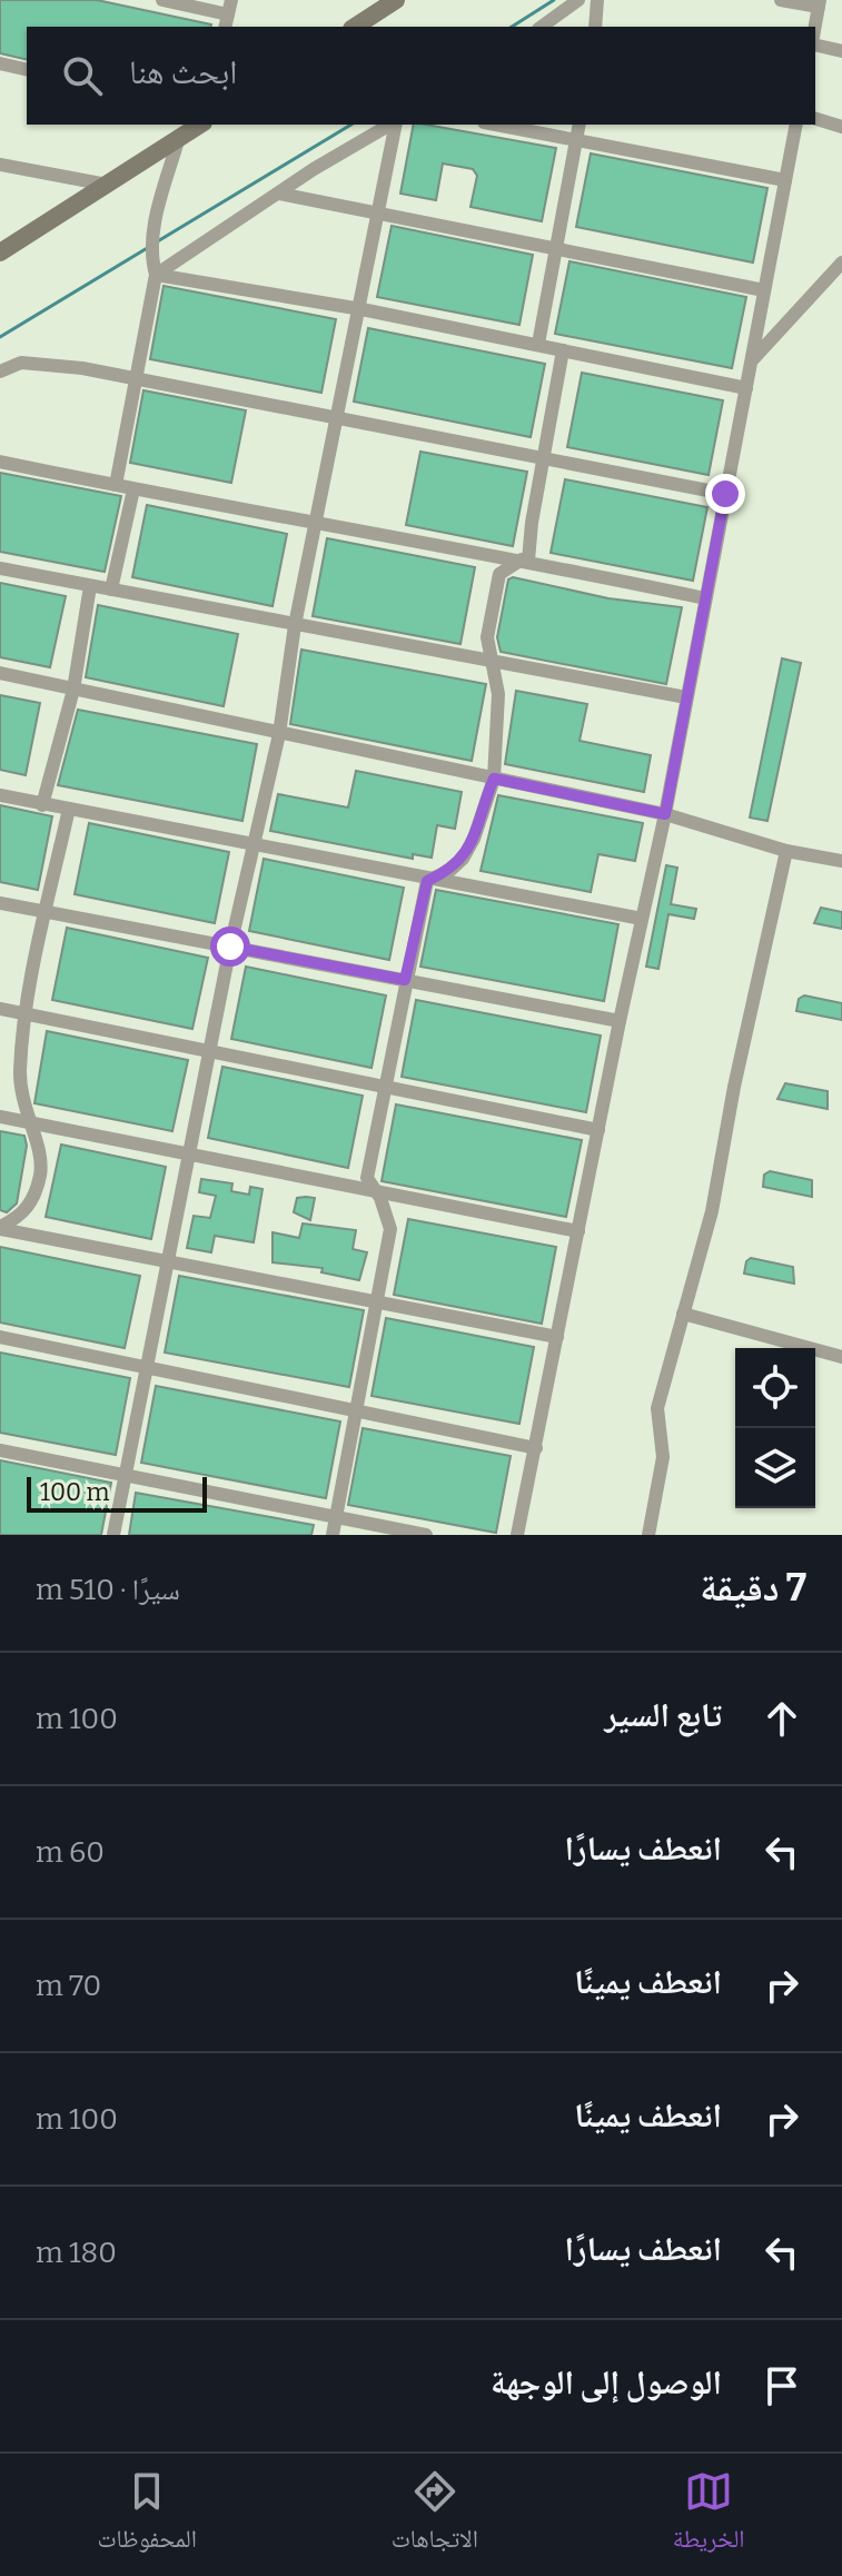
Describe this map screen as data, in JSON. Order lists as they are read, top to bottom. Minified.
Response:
{"scale_bar":"100 m","page":{"search":"ابحث هنا","scale":"100 m","heading":["7 دقيقة","سيرًا · 510 m"],"list":[["تابع السير","100 m"],["انعطف يسارًا","60 m"],["انعطف يمينًا","70 m"],["انعطف يمينًا","100 m"],["انعطف يسارًا","180 m"],"الوصول إلى الوجهة"],"nav":["الخريطة","الاتجاهات","المحفوظات"]}}
